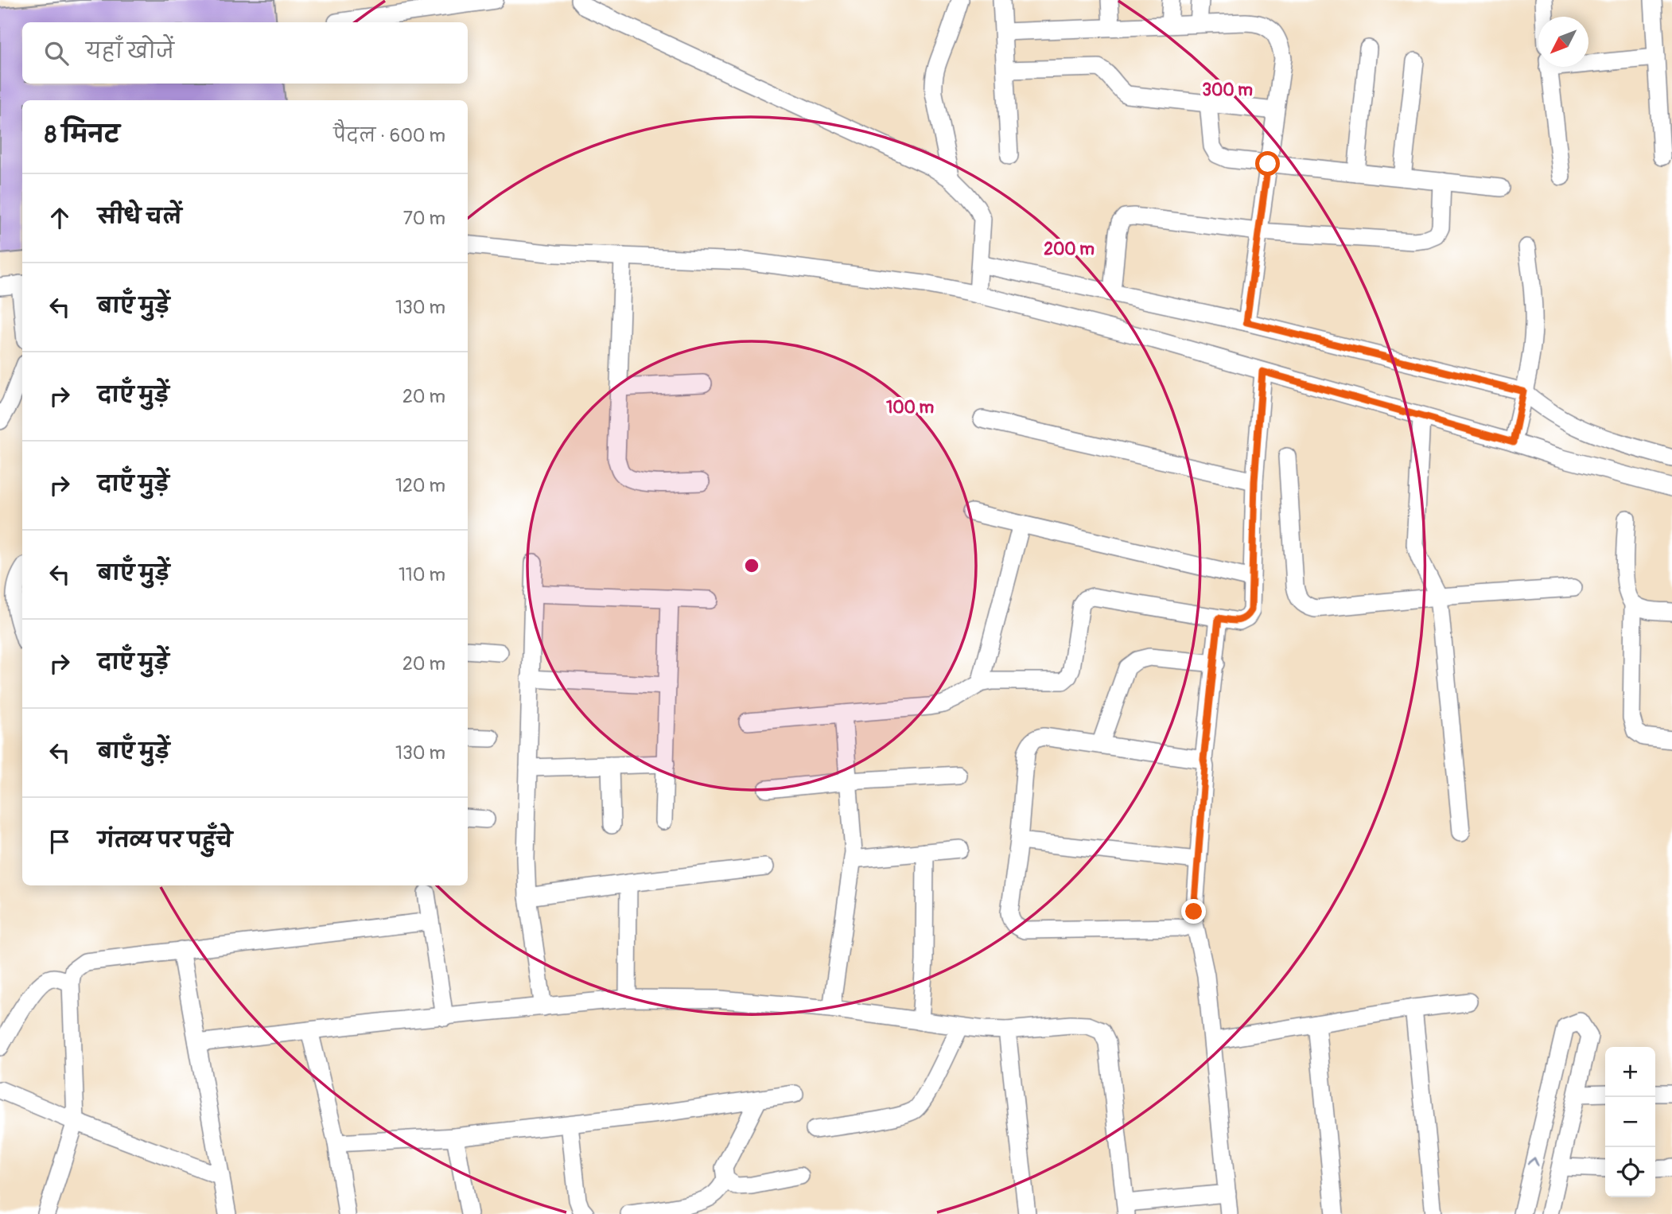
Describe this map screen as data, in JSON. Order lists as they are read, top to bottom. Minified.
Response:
{"north":"bottom left","page":{"search":"यहाँ खोजें","heading":["8 मिनट","पैदल · 600 m"],"list":[["सीधे चलें","70 m"],["बाएँ मुड़ें","130 m"],["दाएँ मुड़ें","20 m"],["दाएँ मुड़ें","120 m"],["बाएँ मुड़ें","110 m"],["दाएँ मुड़ें","20 m"],["बाएँ मुड़ें","130 m"],"गंतव्य पर पहुँचे"],"map_buttons":["+","−"]},"rings":["300 m","200 m","100 m"]}
